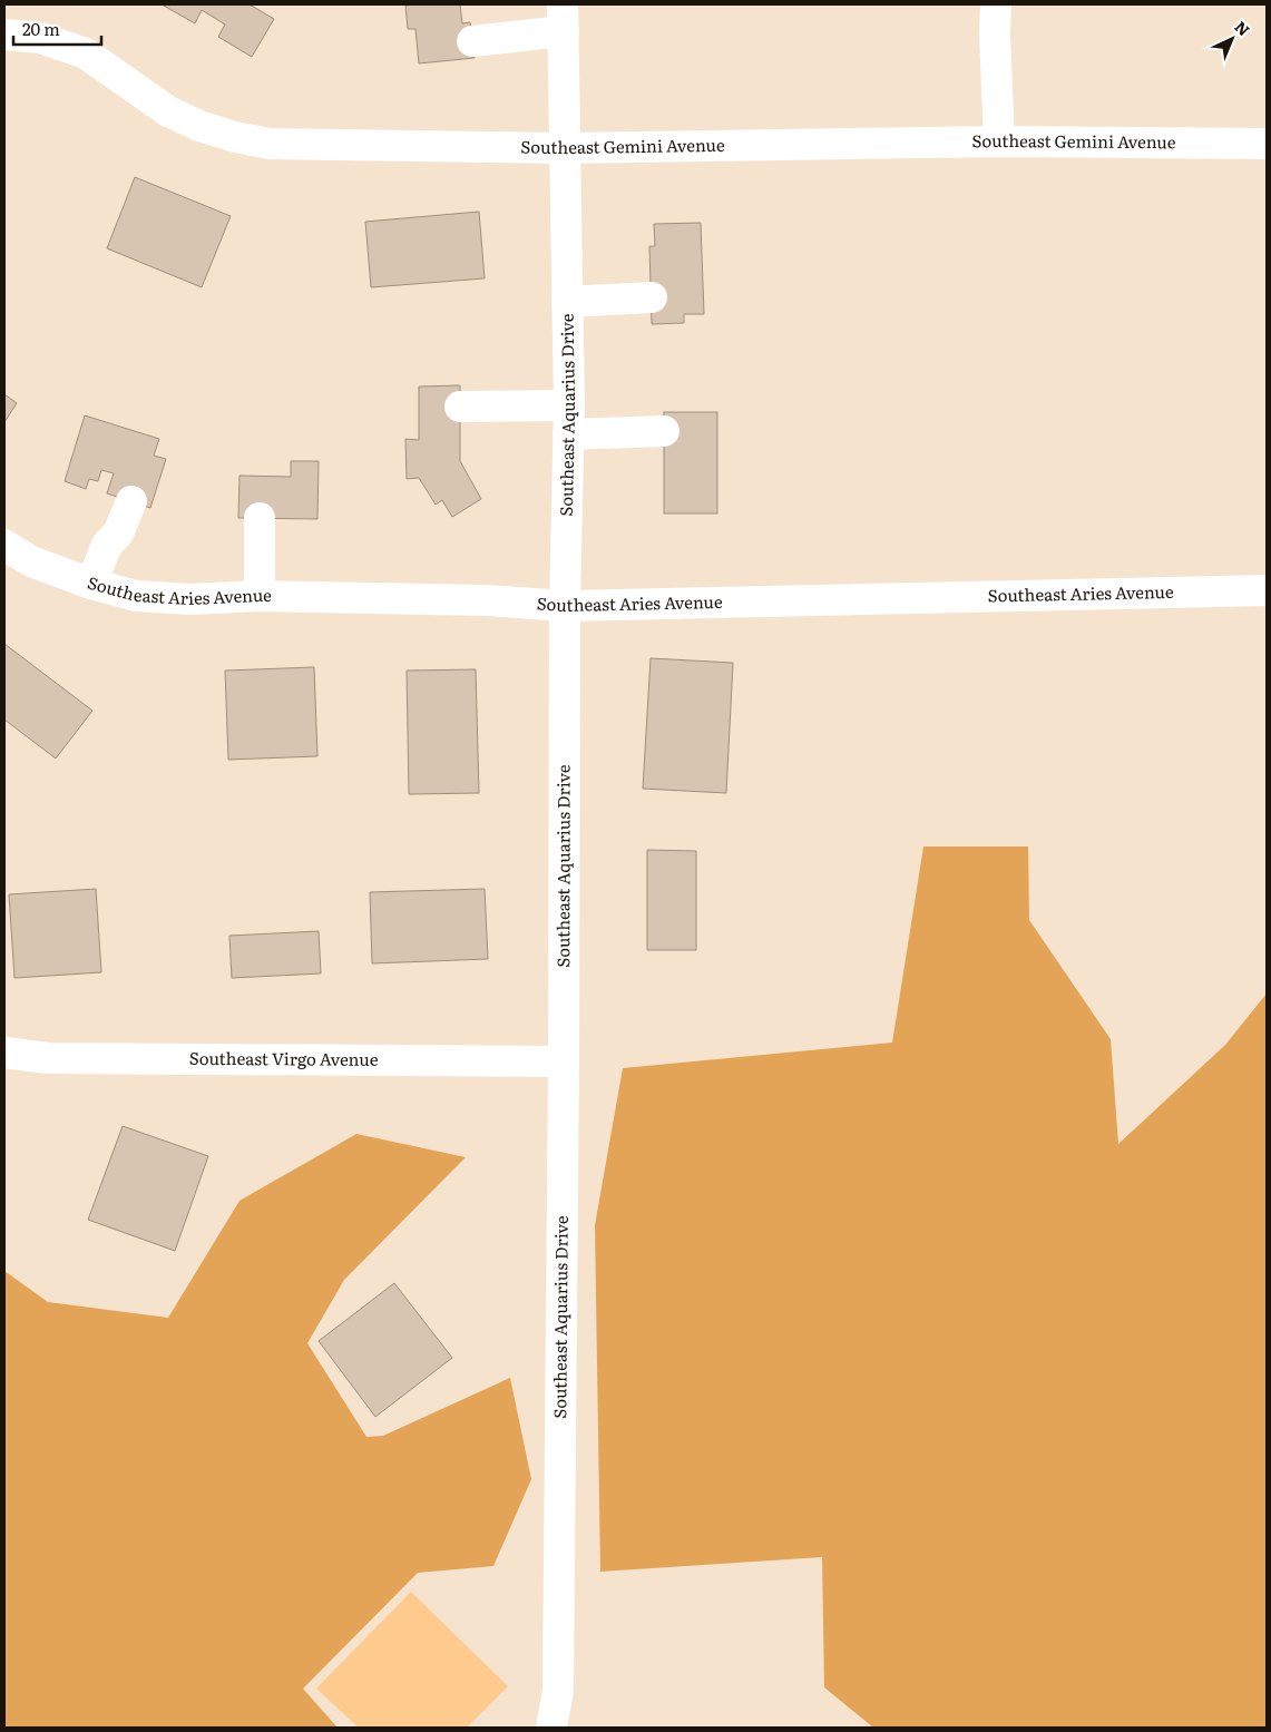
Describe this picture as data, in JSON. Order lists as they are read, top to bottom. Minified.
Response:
{"streets":{"street":["Southeast Gemini Avenue","Southeast Aquarius Drive","Southeast Aries Avenue","Southeast Virgo Avenue"]},"crossings":[["Southeast Gemini Avenue","Southeast Aquarius Drive"],["Southeast Aquarius Drive","Southeast Aries Avenue"],["Southeast Aquarius Drive","Southeast Virgo Avenue"]],"scale_bar":"20 m","north":"top right"}
